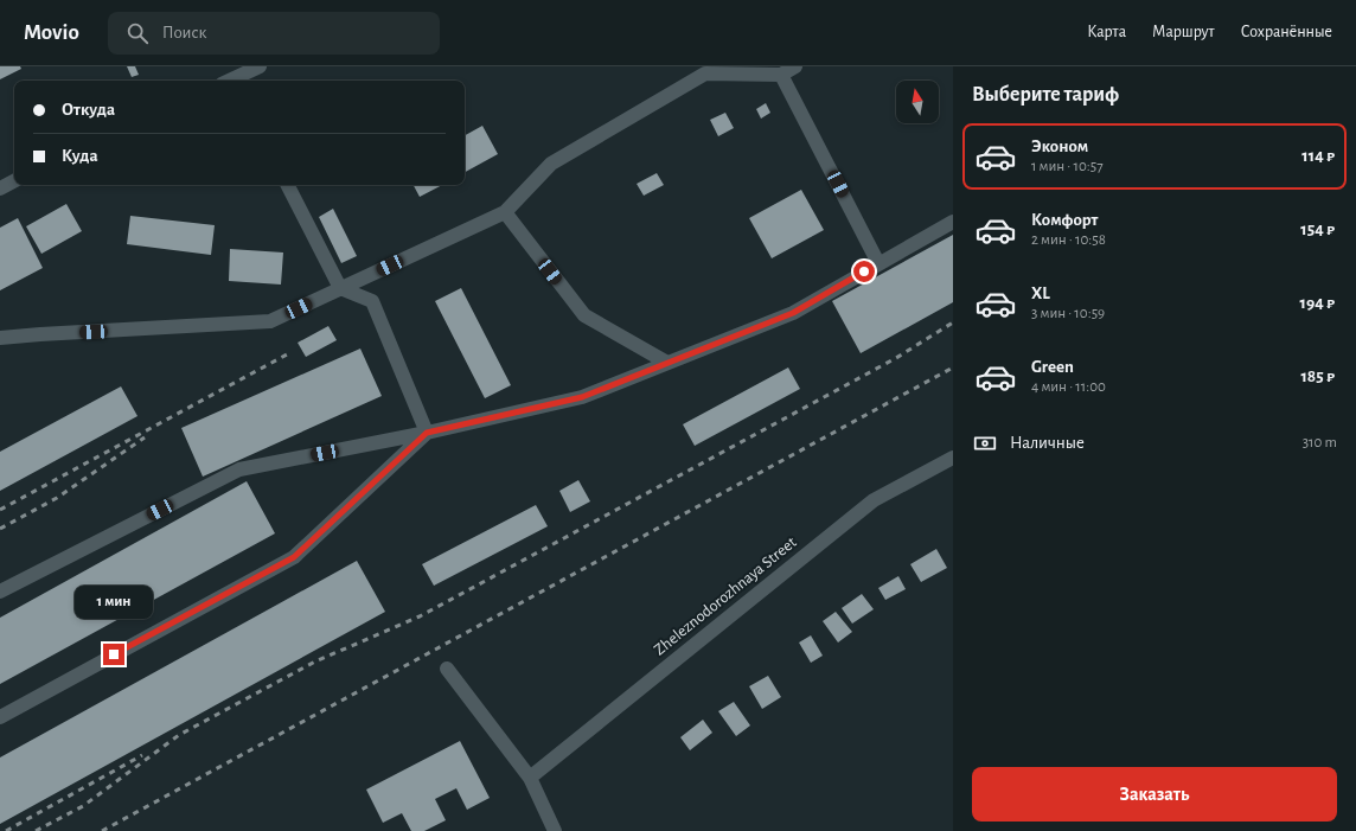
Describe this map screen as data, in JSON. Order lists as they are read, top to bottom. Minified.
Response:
{"streets":{"street":["Zheleznodorozhnaya Street"]},"north":"top","page":{"header":"Movio","search":"Поиск","nav":["Карта","Маршрут","Сохранённые"],"heading":"Выберите тариф","banner":["Откуда","Куда"],"list":[{"name":"Эконом","note":"1 мин · 10:57","value":"114 ₽"},{"name":"Комфорт","note":"2 мин · 10:58","value":"154 ₽"},{"name":"XL","note":"3 мин · 10:59","value":"194 ₽"},{"name":"Green","note":"4 мин · 11:00","value":"185 ₽"}],"pay":["Наличные","310 m"],"bubble":"1 мин","buttons":"Заказать"}}
